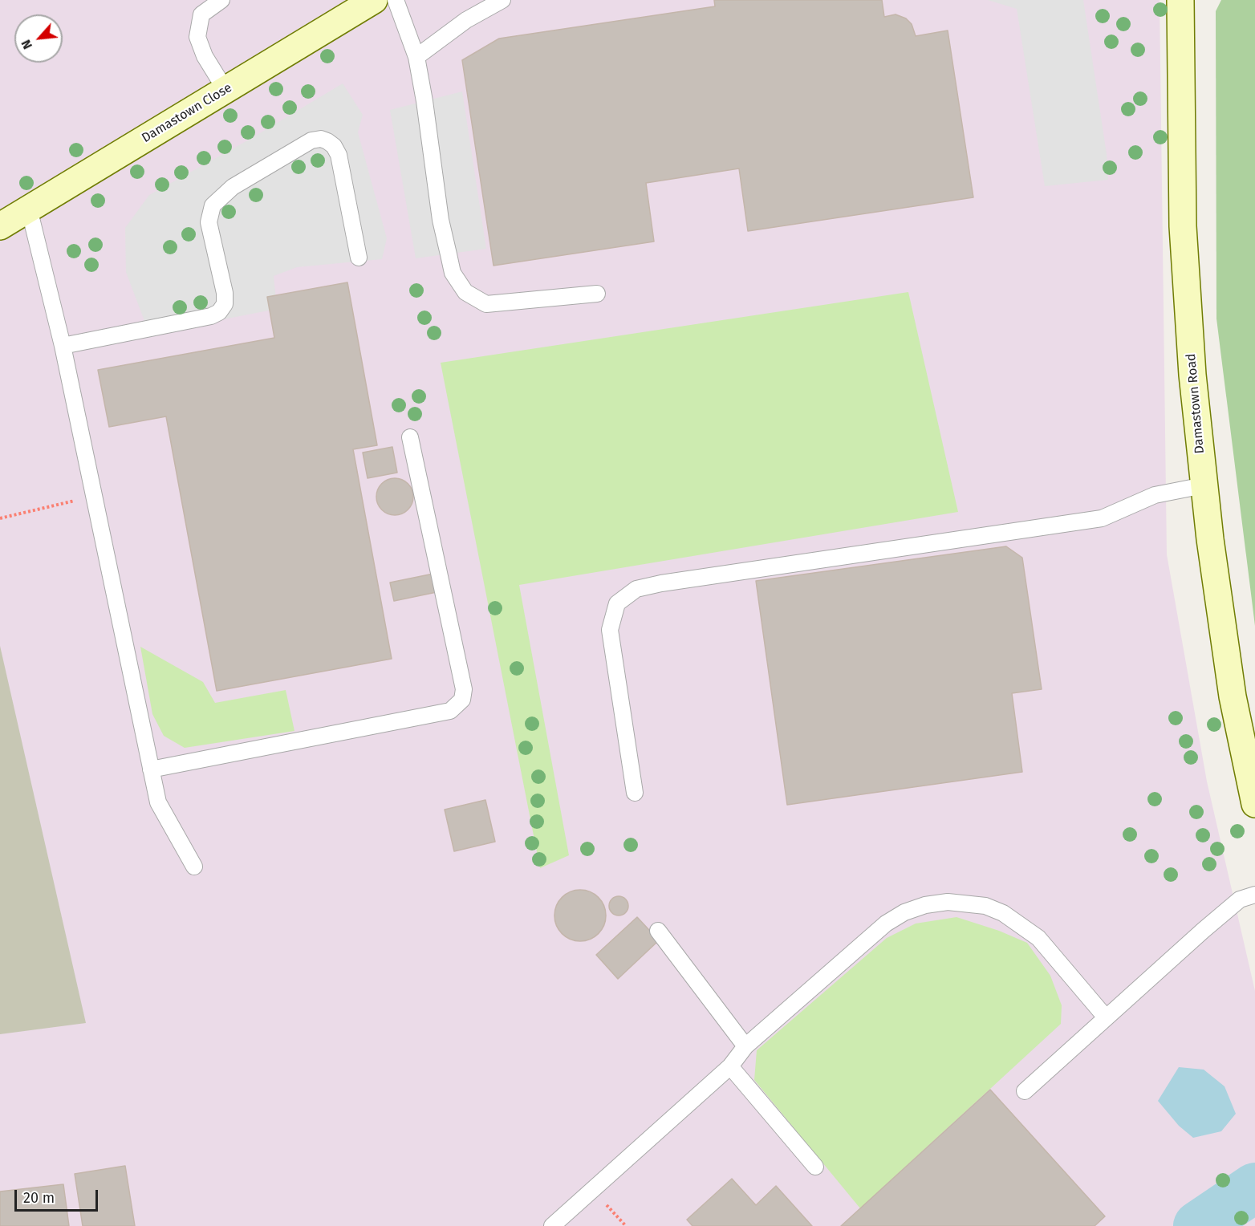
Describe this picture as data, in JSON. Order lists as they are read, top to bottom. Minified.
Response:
{"streets":{"street":["Damastown Close","Damastown Road"]},"scale_bar":"20 m","north":"bottom left"}
